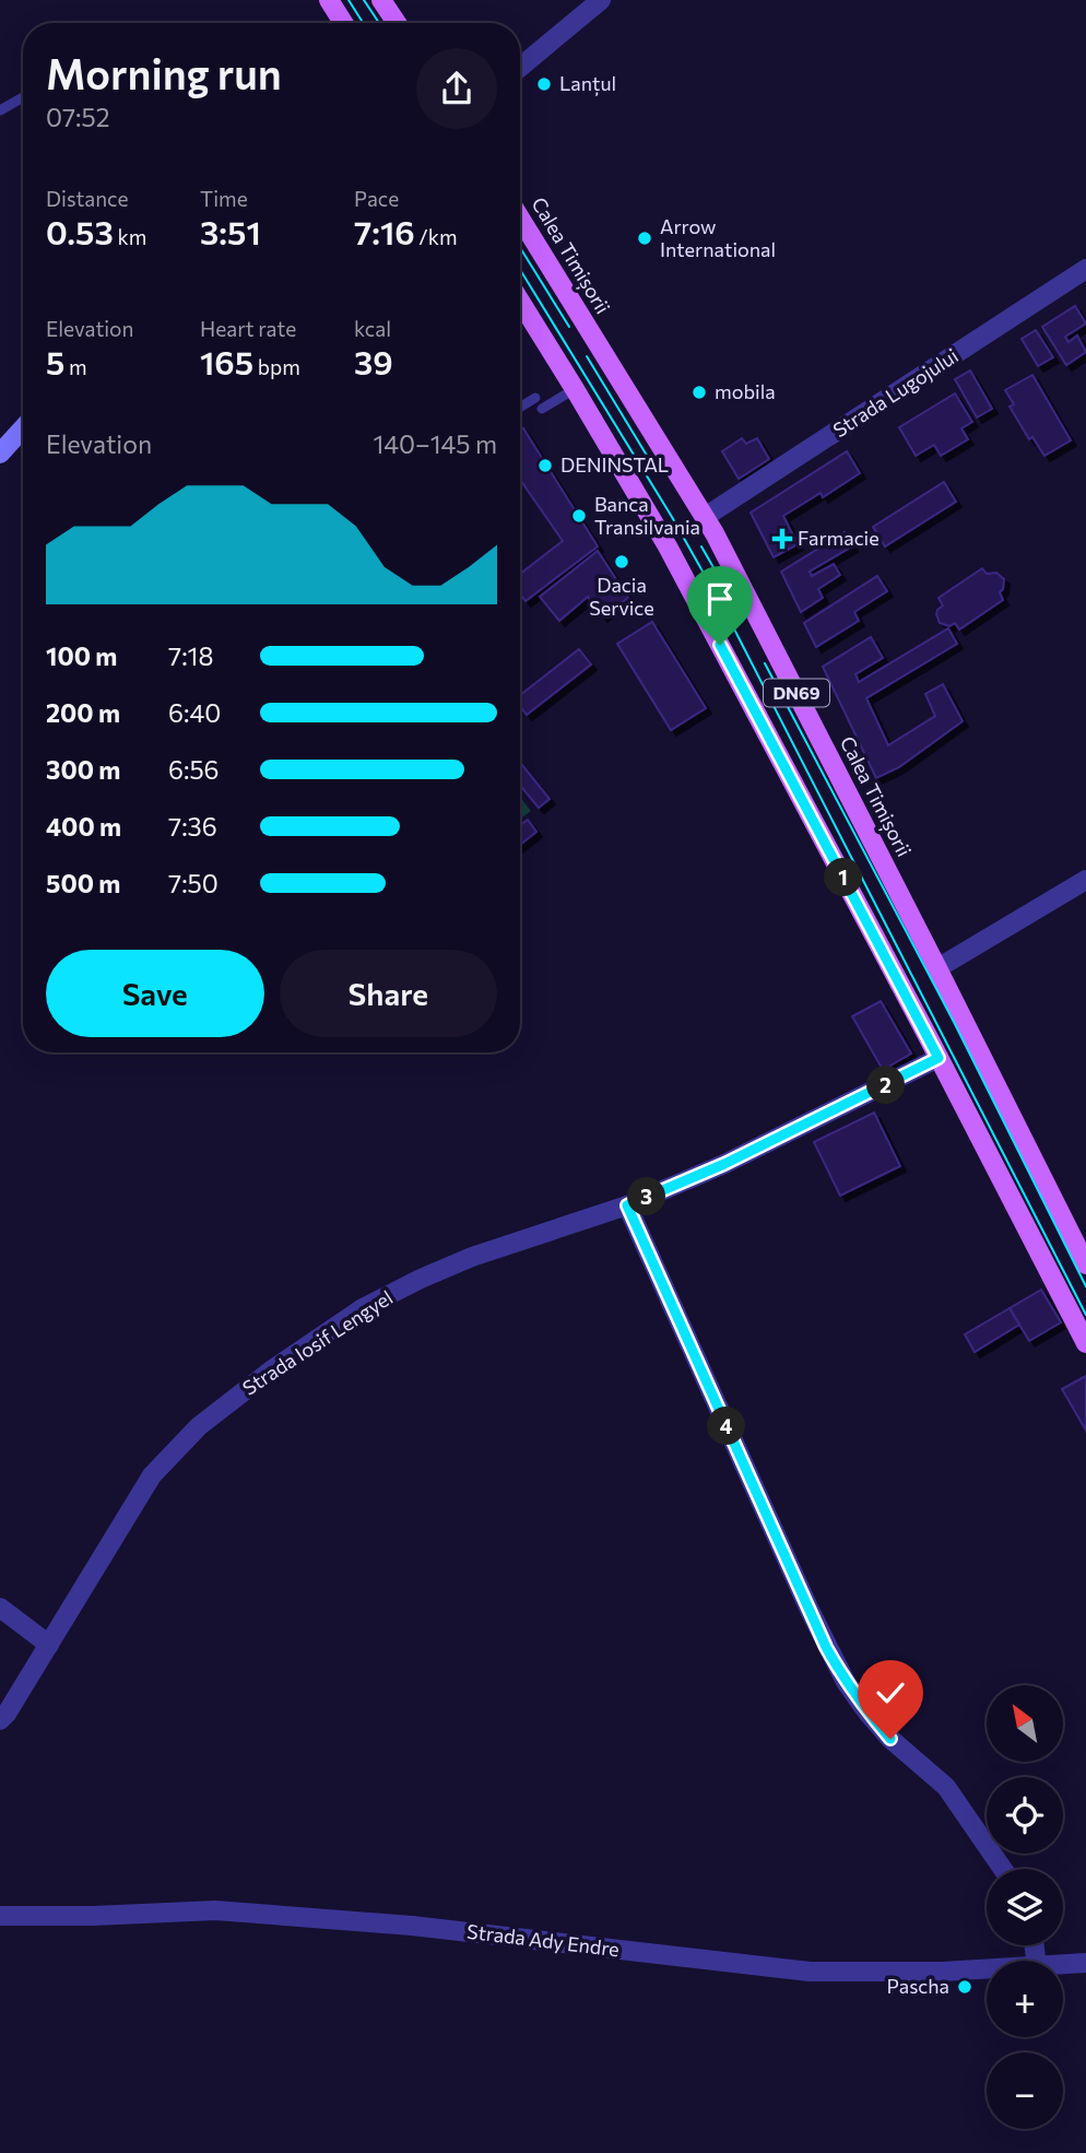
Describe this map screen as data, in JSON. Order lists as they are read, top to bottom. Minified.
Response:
{"streets":{"main road":["Calea Timișorii","DN69"],"street":["Strada Lugojului","Strada Iosif Lengyel","Strada Ady Endre"]},"crossings":[["Calea Timișorii","Strada Lugojului"],["DN69","Strada Iosif Lengyel"]],"places":{"other":["Lanțul","Arrow International","mobila","DENINSTAL","Banca Transilvania","Dacia Service","Pascha"],"health":["Farmacie"]},"north":"top left","page":{"heading":["Morning run","07:52"],"stats":[["Distance","0.53 km"],["Time","3:51"],["Pace","7:16 /km"],["Elevation","5 m"],["Heart rate","165 bpm"],["kcal","39"]],"chart":["Elevation","140–145 m"],"list":[{"name":"100 m","note":"7:18"},{"name":"200 m","note":"6:40"},{"name":"300 m","note":"6:56"},{"name":"400 m","note":"7:36"},{"name":"500 m","note":"7:50"}],"pins":["1","2","3","4"],"buttons":["Save","Share"],"map_buttons":["+","−"]}}
